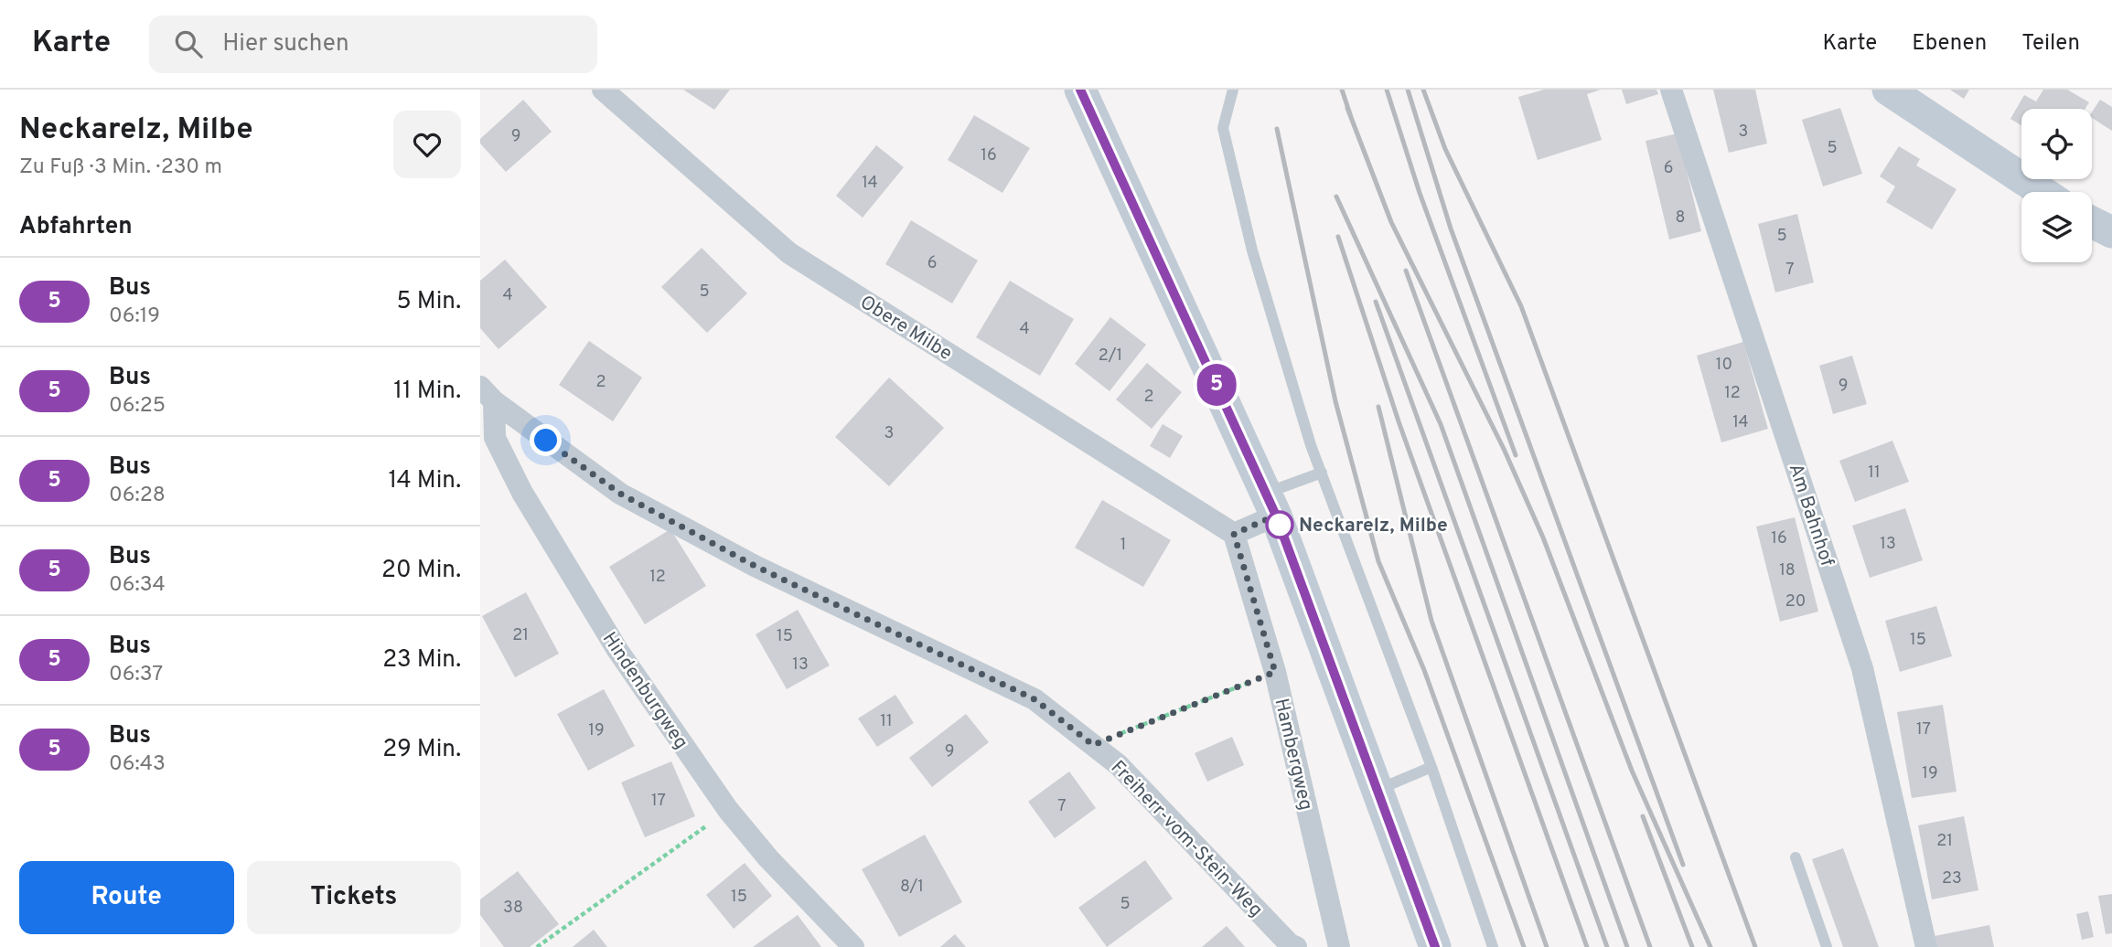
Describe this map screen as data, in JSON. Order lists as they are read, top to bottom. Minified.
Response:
{"streets":{"street":["Obere Milbe","Am Bahnhof","Hindenburgweg","Hambergweg","Freiherr-vom-Stein-Weg"]},"crossings":[["Obere Milbe","Hambergweg"],["Hindenburgweg","Freiherr-vom-Stein-Weg"]],"places":["Neckarelz, Milbe"],"lines":["bus line 5"],"house_numbers":["3","9","5","16","6","14","8","5","6","7","5","4","4","2/1","10","2","9","12","2","14","3","11","16","13","1","18","12","20","21","15","15","13","11","17","19","9","19","17","7","21","23","8/1","15","5","38"],"page":{"header":"Karte","search":"Hier suchen","nav":["Karte","Ebenen","Teilen"],"heading":[["Neckarelz, Milbe","Zu Fuß · 3 Min. · 230 m"],"Abfahrten"],"on_map":"5","list":[{"mark":"5","name":"Bus","note":"06:19","value":"5 Min."},{"mark":"5","name":"Bus","note":"06:25","value":"11 Min."},{"mark":"5","name":"Bus","note":"06:28","value":"14 Min."},{"mark":"5","name":"Bus","note":"06:34","value":"20 Min."},{"mark":"5","name":"Bus","note":"06:37","value":"23 Min."},{"mark":"5","name":"Bus","note":"06:43","value":"29 Min."}],"buttons":["Route","Tickets"]}}
